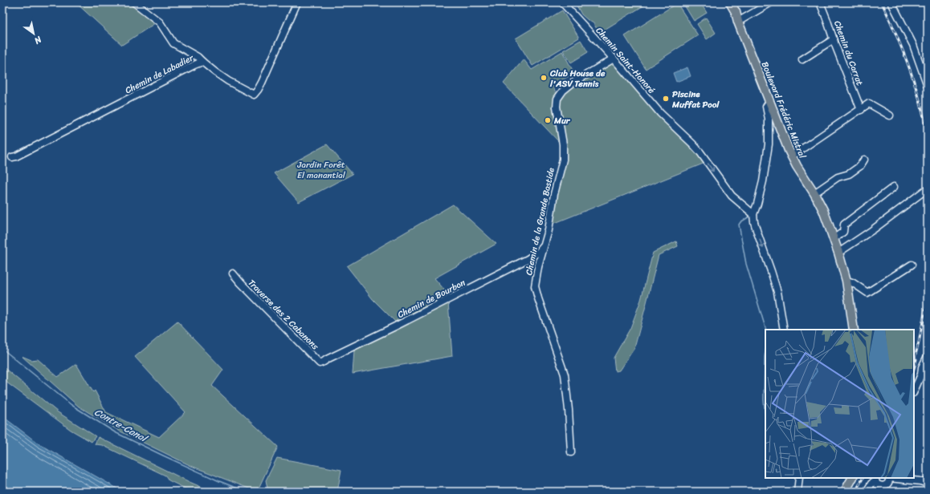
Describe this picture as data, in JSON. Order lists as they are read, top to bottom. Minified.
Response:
{"streets":{"main road":["Boulevard Frédéric Mistral"],"street":["Chemin du Carrat","Chemin Saint-Honoré","Chemin de Labadier","Chemin de la Grande Bastide","Chemin de Bourbon","Traverse des 2 Cabanons"]},"crossings":[["Chemin Saint-Honoré","Chemin de la Grande Bastide"],["Chemin de la Grande Bastide","Chemin de Bourbon"],["Chemin de Bourbon","Traverse des 2 Cabanons"]],"one_way":["Chemin Saint-Honoré"],"water":["Contre-Canal"],"parks":["Jardin Forêt El manantial"],"places":["Club House de l'ASV Tennis","Piscine Muffat Pool","Mur"],"north":"bottom right"}
